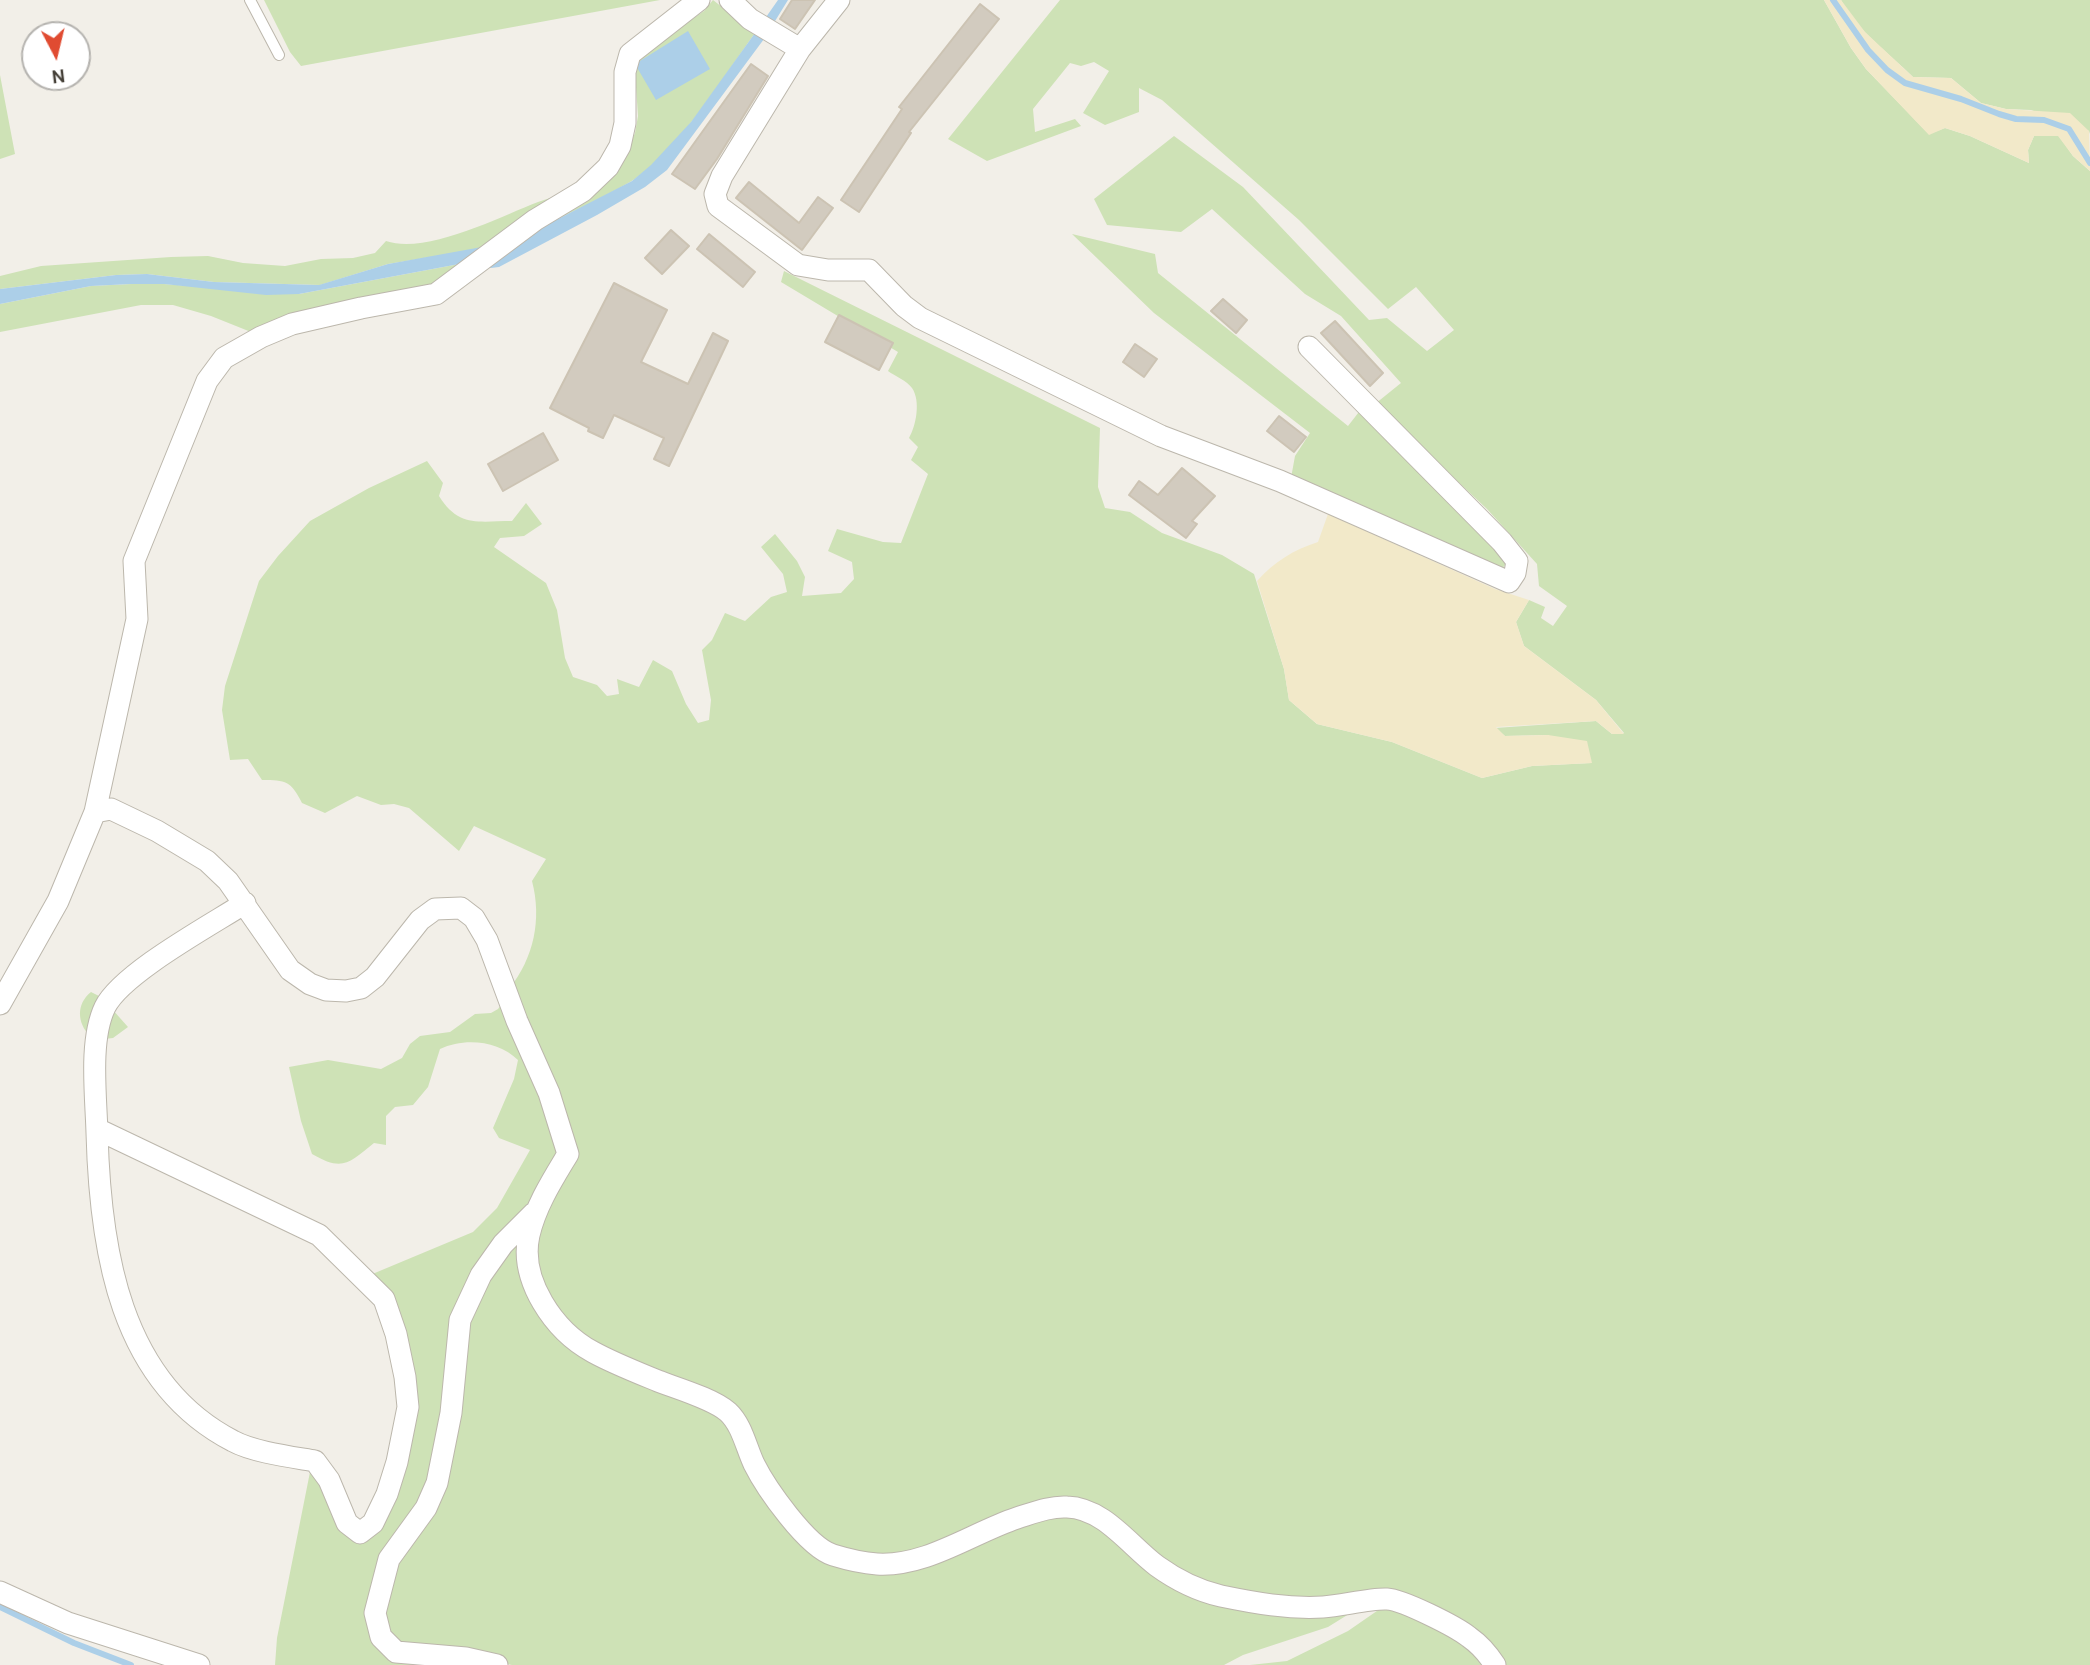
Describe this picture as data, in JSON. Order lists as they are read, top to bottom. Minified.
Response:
{"north":"bottom"}
